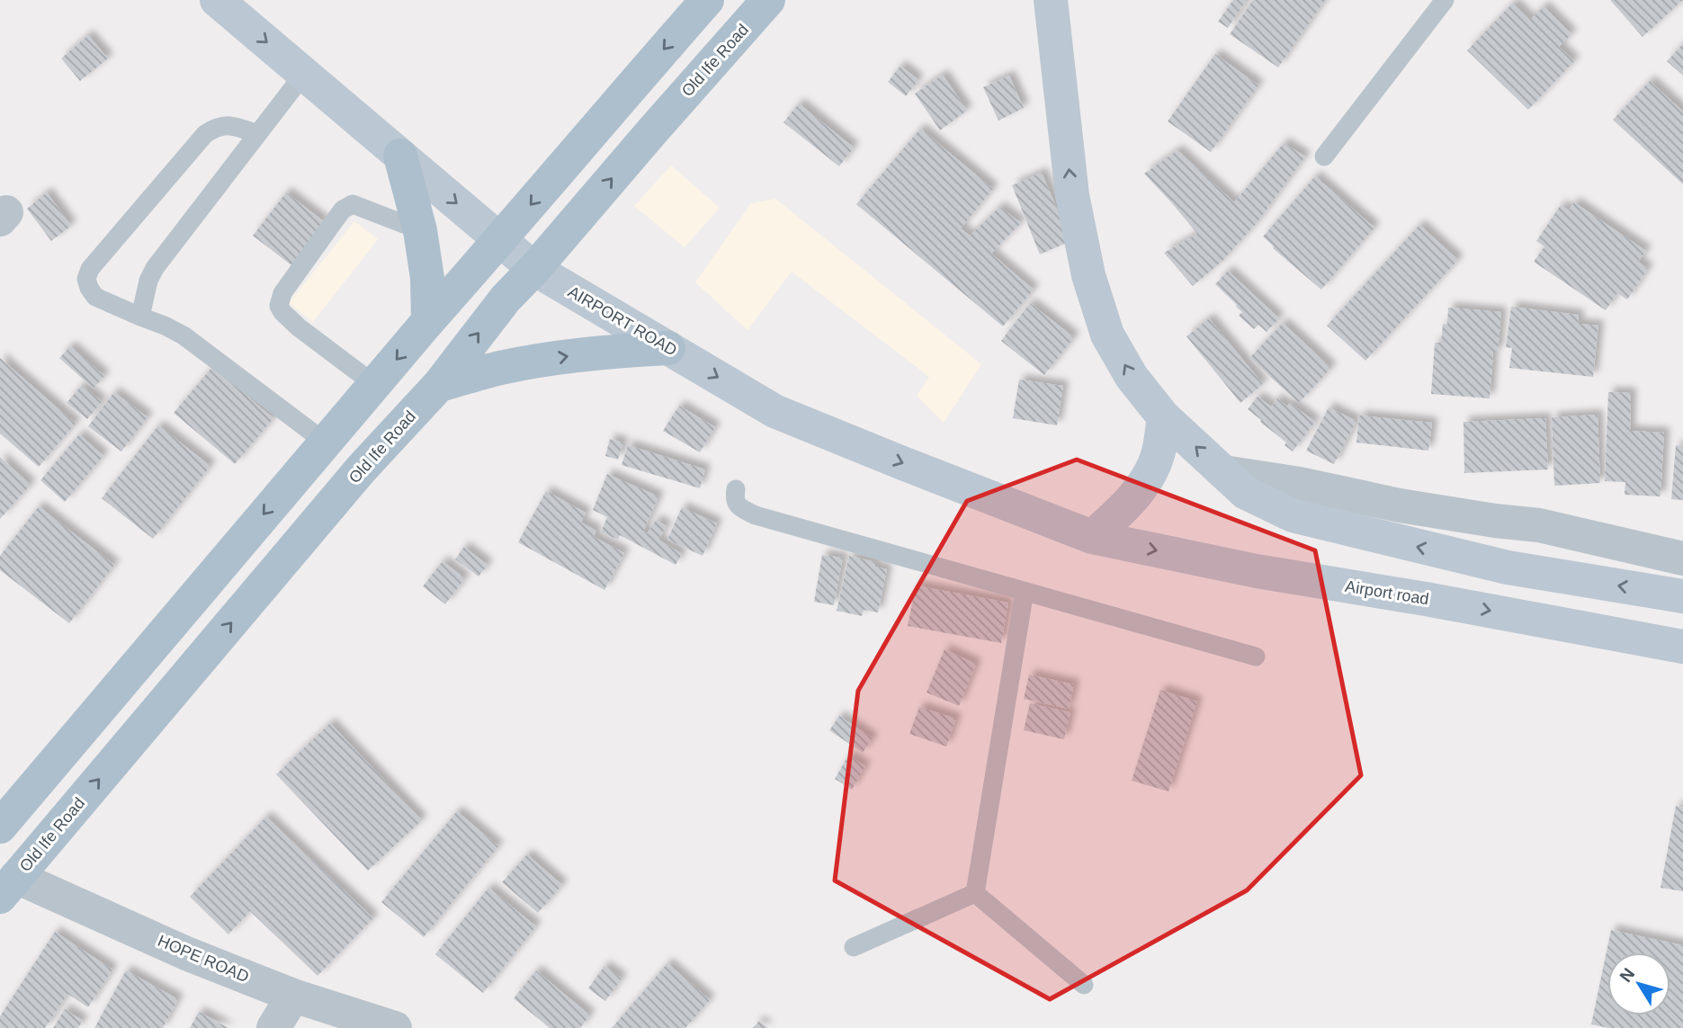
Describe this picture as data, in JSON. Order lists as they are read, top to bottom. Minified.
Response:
{"streets":{"main road":["Old Ife Road","AIRPORT ROAD","Airport road"],"street":["HOPE ROAD"]},"crossings":[["Old Ife Road","AIRPORT ROAD"],["Old Ife Road","HOPE ROAD"],["AIRPORT ROAD","Airport road"]],"one_way":["AIRPORT ROAD"],"north":"top left"}
